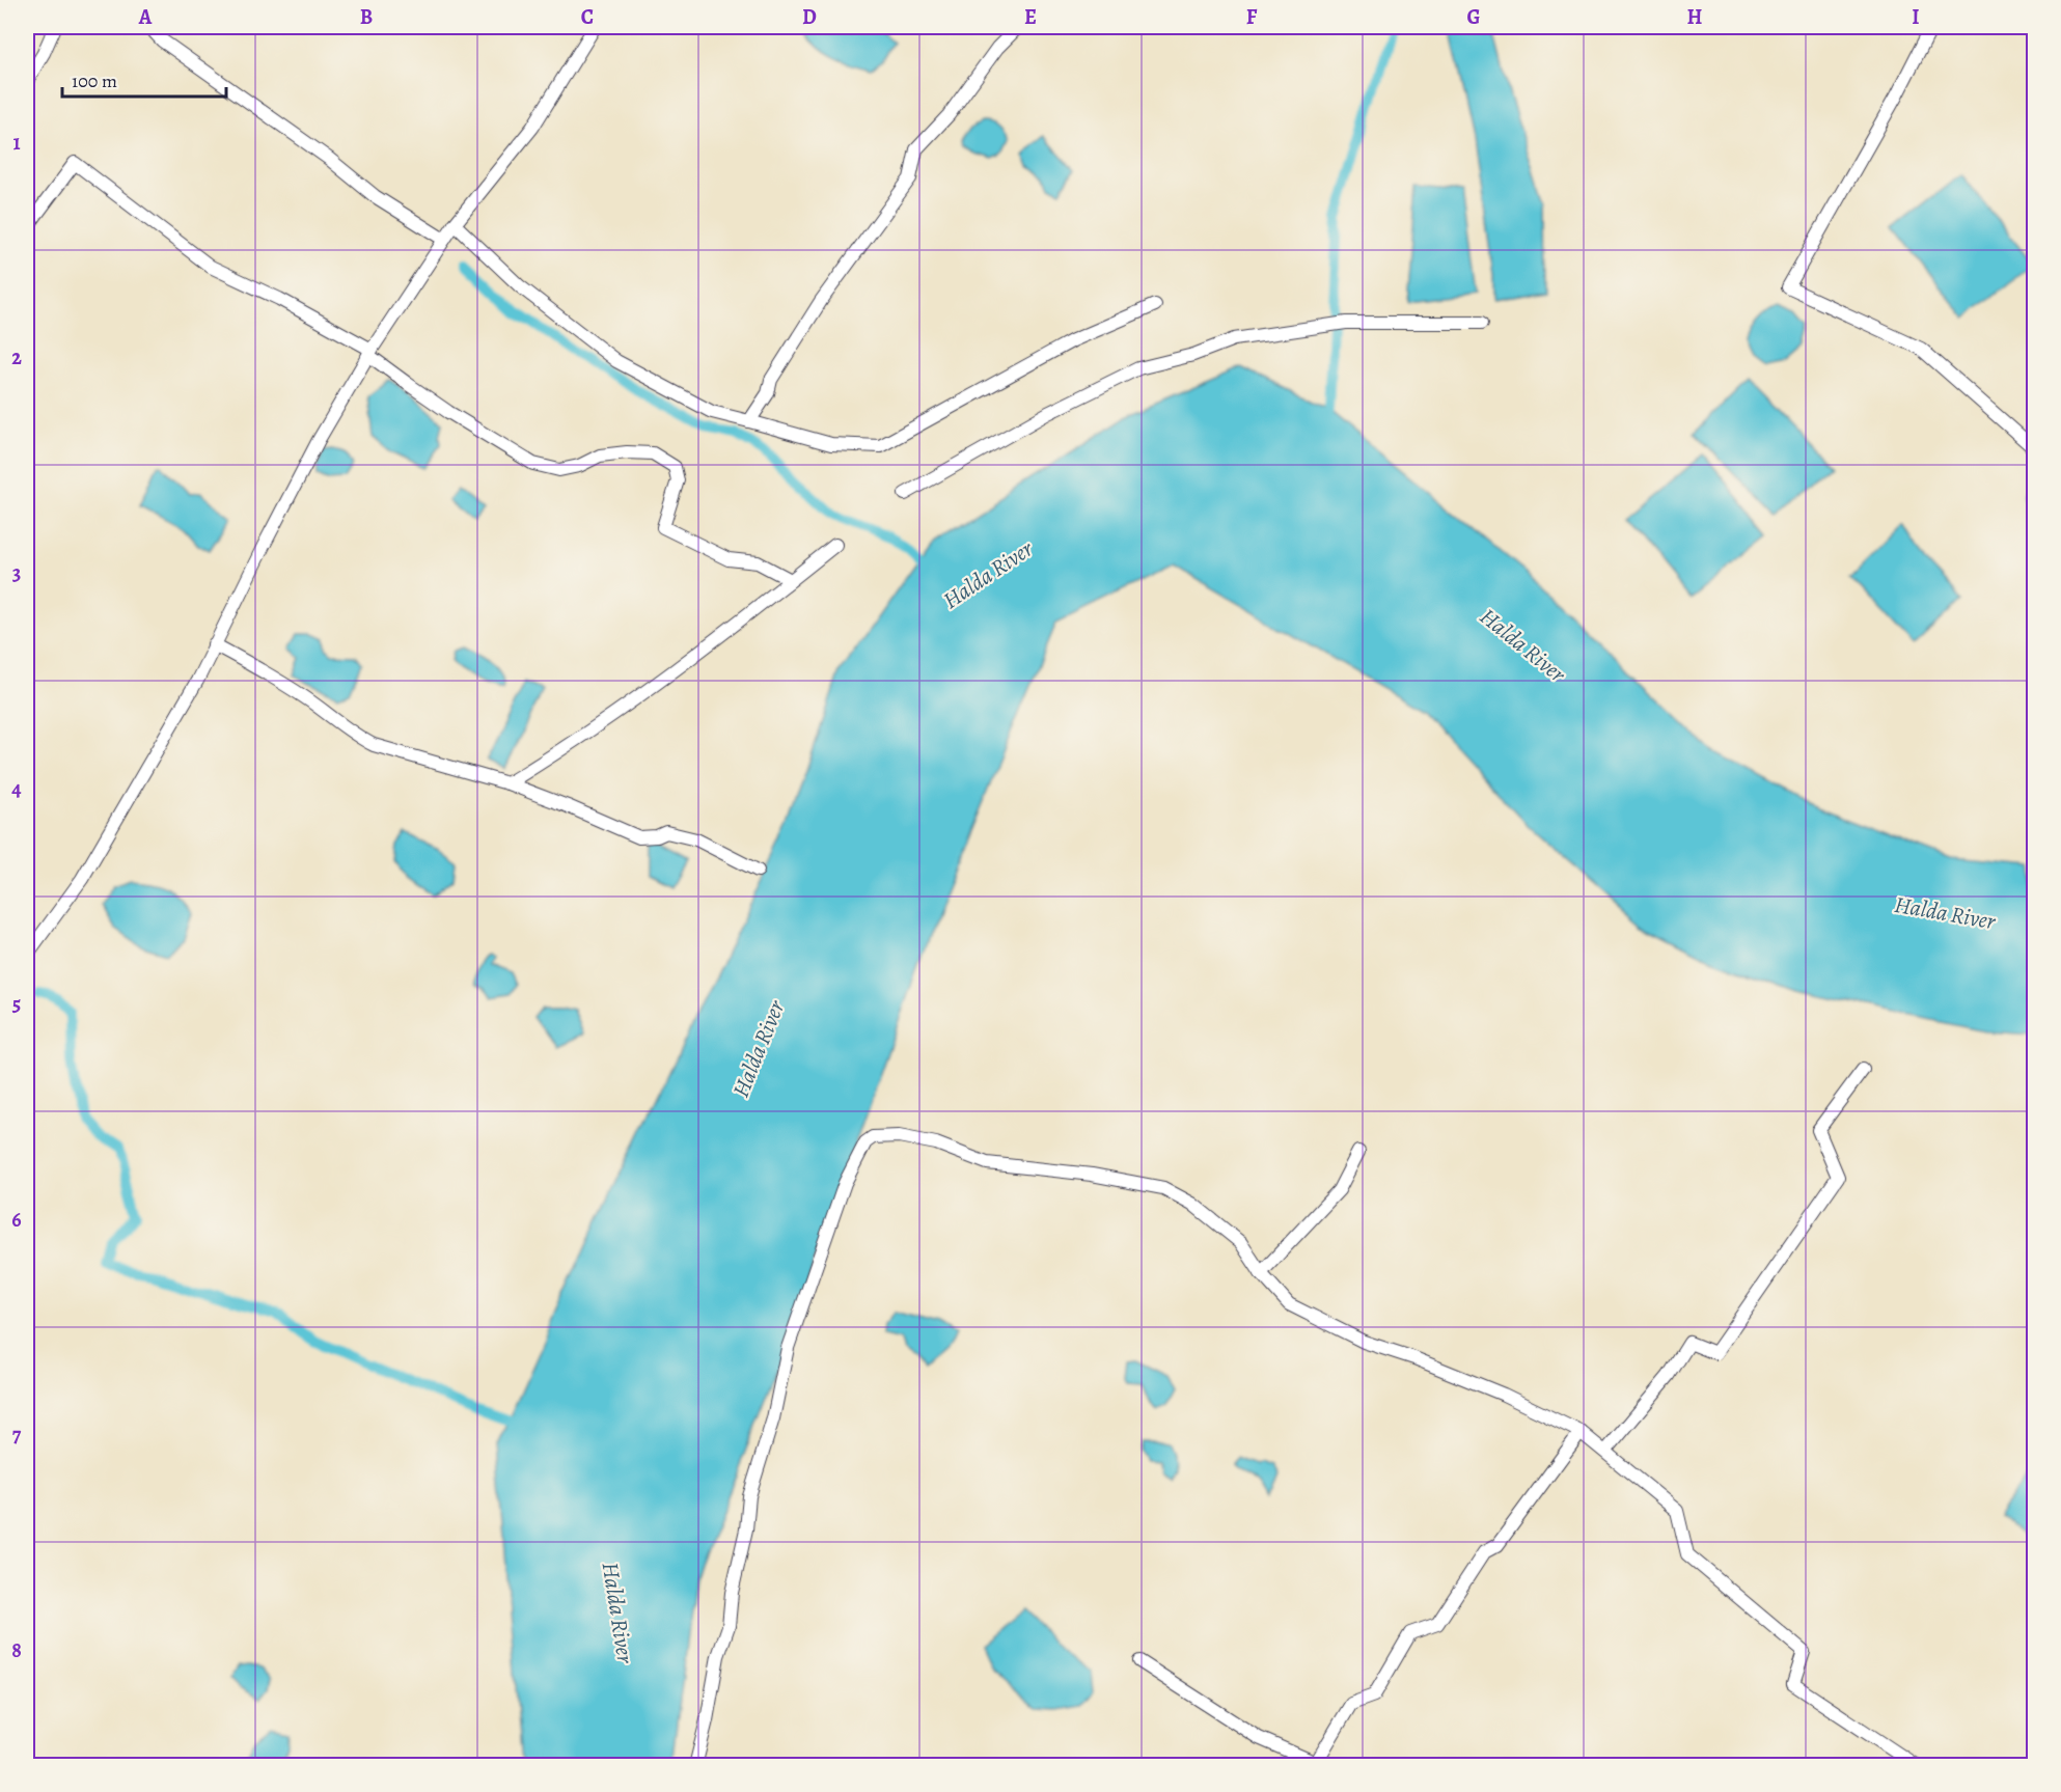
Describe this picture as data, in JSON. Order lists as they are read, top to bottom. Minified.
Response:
{"water":["Halda River"],"scale_bar":"100 m","grid":{"columns":["A","B","C","D","E","F","G","H","I"],"rows":["1","2","3","4","5","6","7","8"]}}
